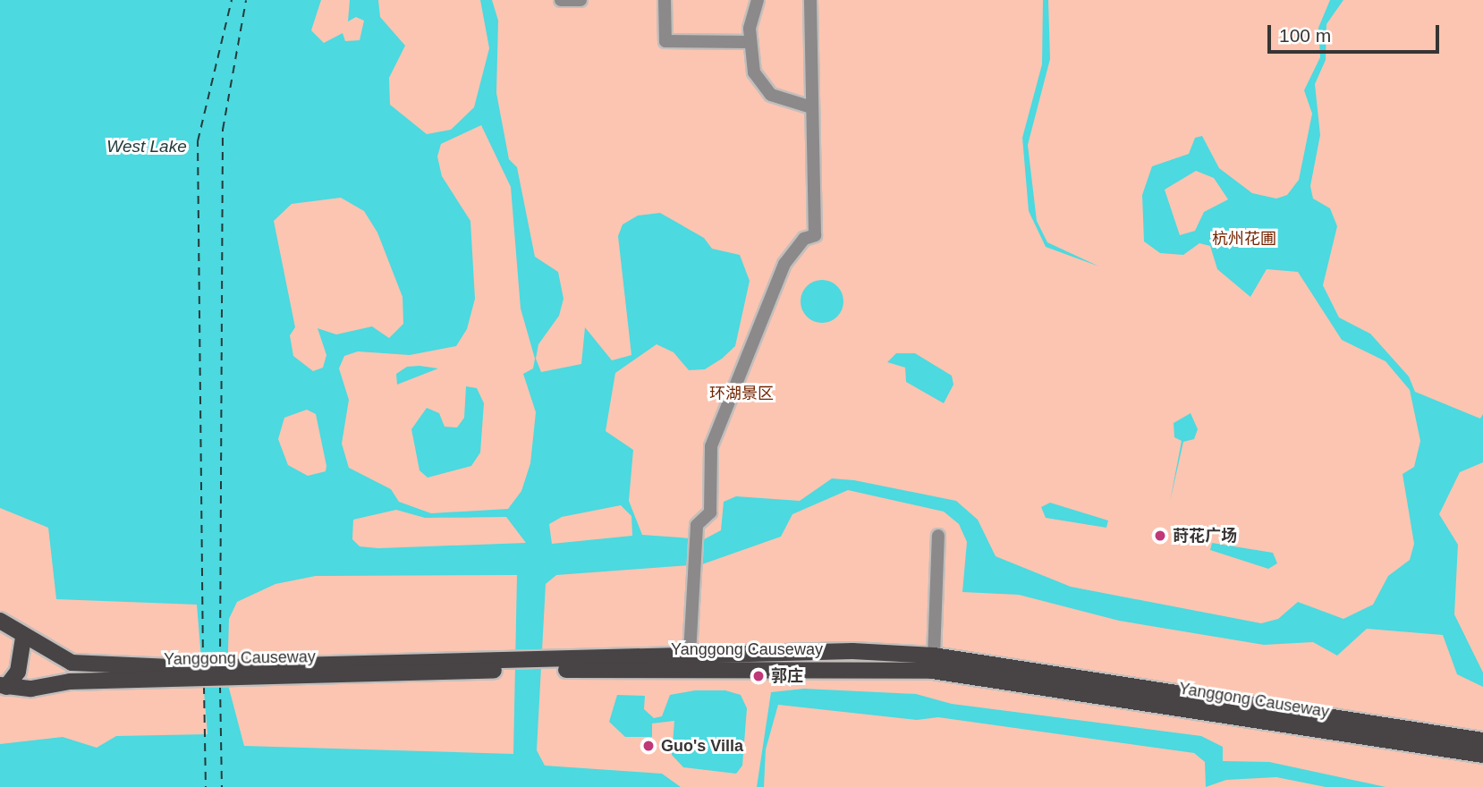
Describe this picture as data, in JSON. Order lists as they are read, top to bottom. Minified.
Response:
{"streets":{"main road":["Yanggong Causeway"]},"water":["West Lake"],"parks":["杭州花圃","环湖景区"],"places":["莳花广场","郭庄","Guo's Villa"],"scale_bar":"100 m"}
